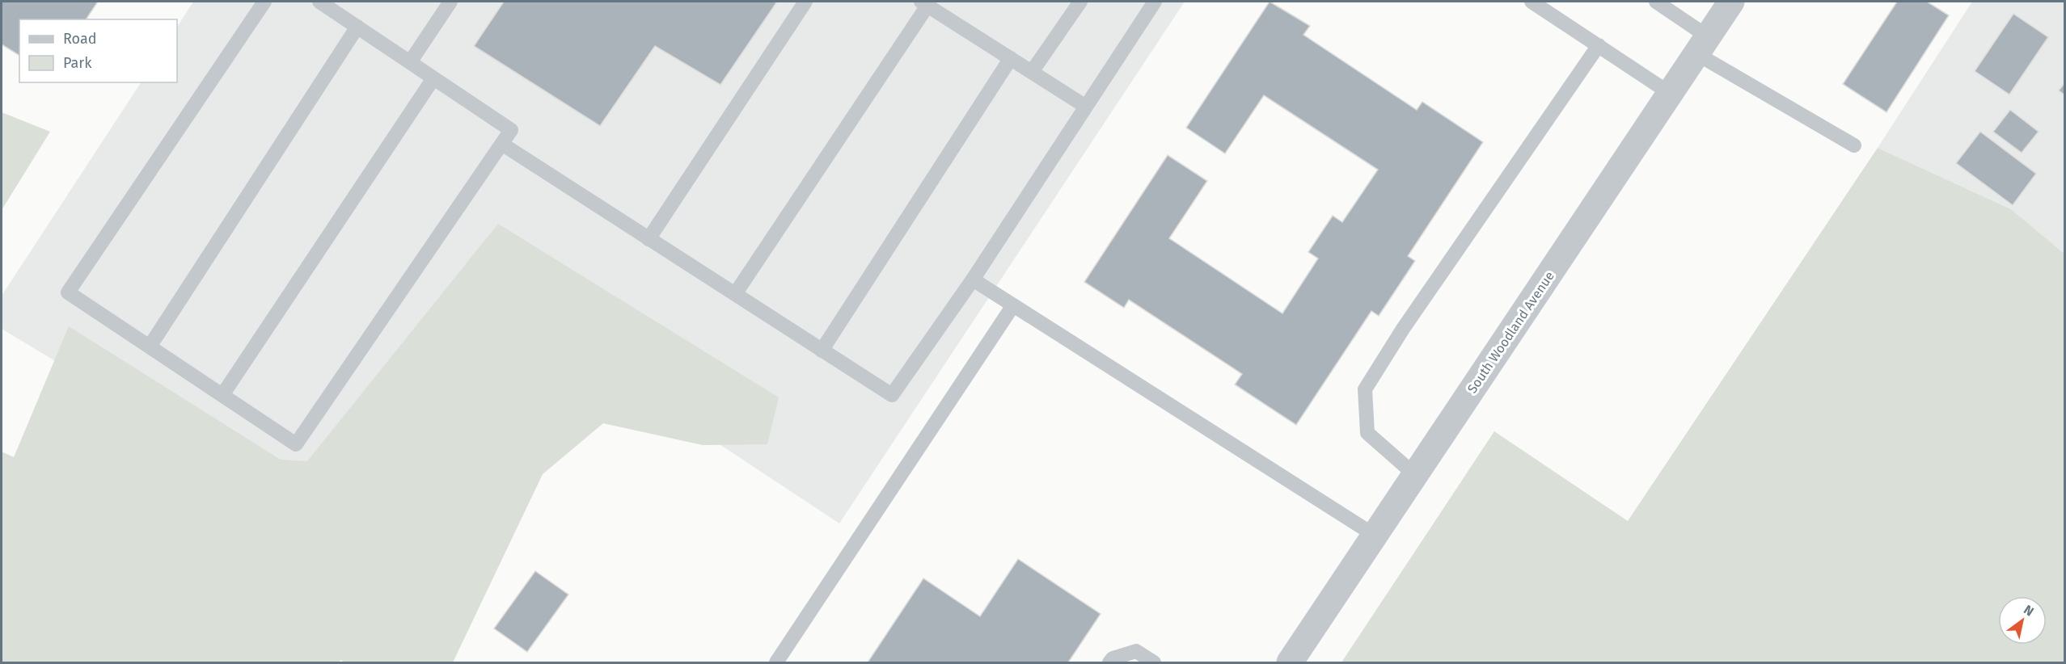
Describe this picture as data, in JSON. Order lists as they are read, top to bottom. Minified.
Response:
{"streets":{"street":["South Woodland Avenue"]},"legend":["Road","Park"],"north":"top right"}
